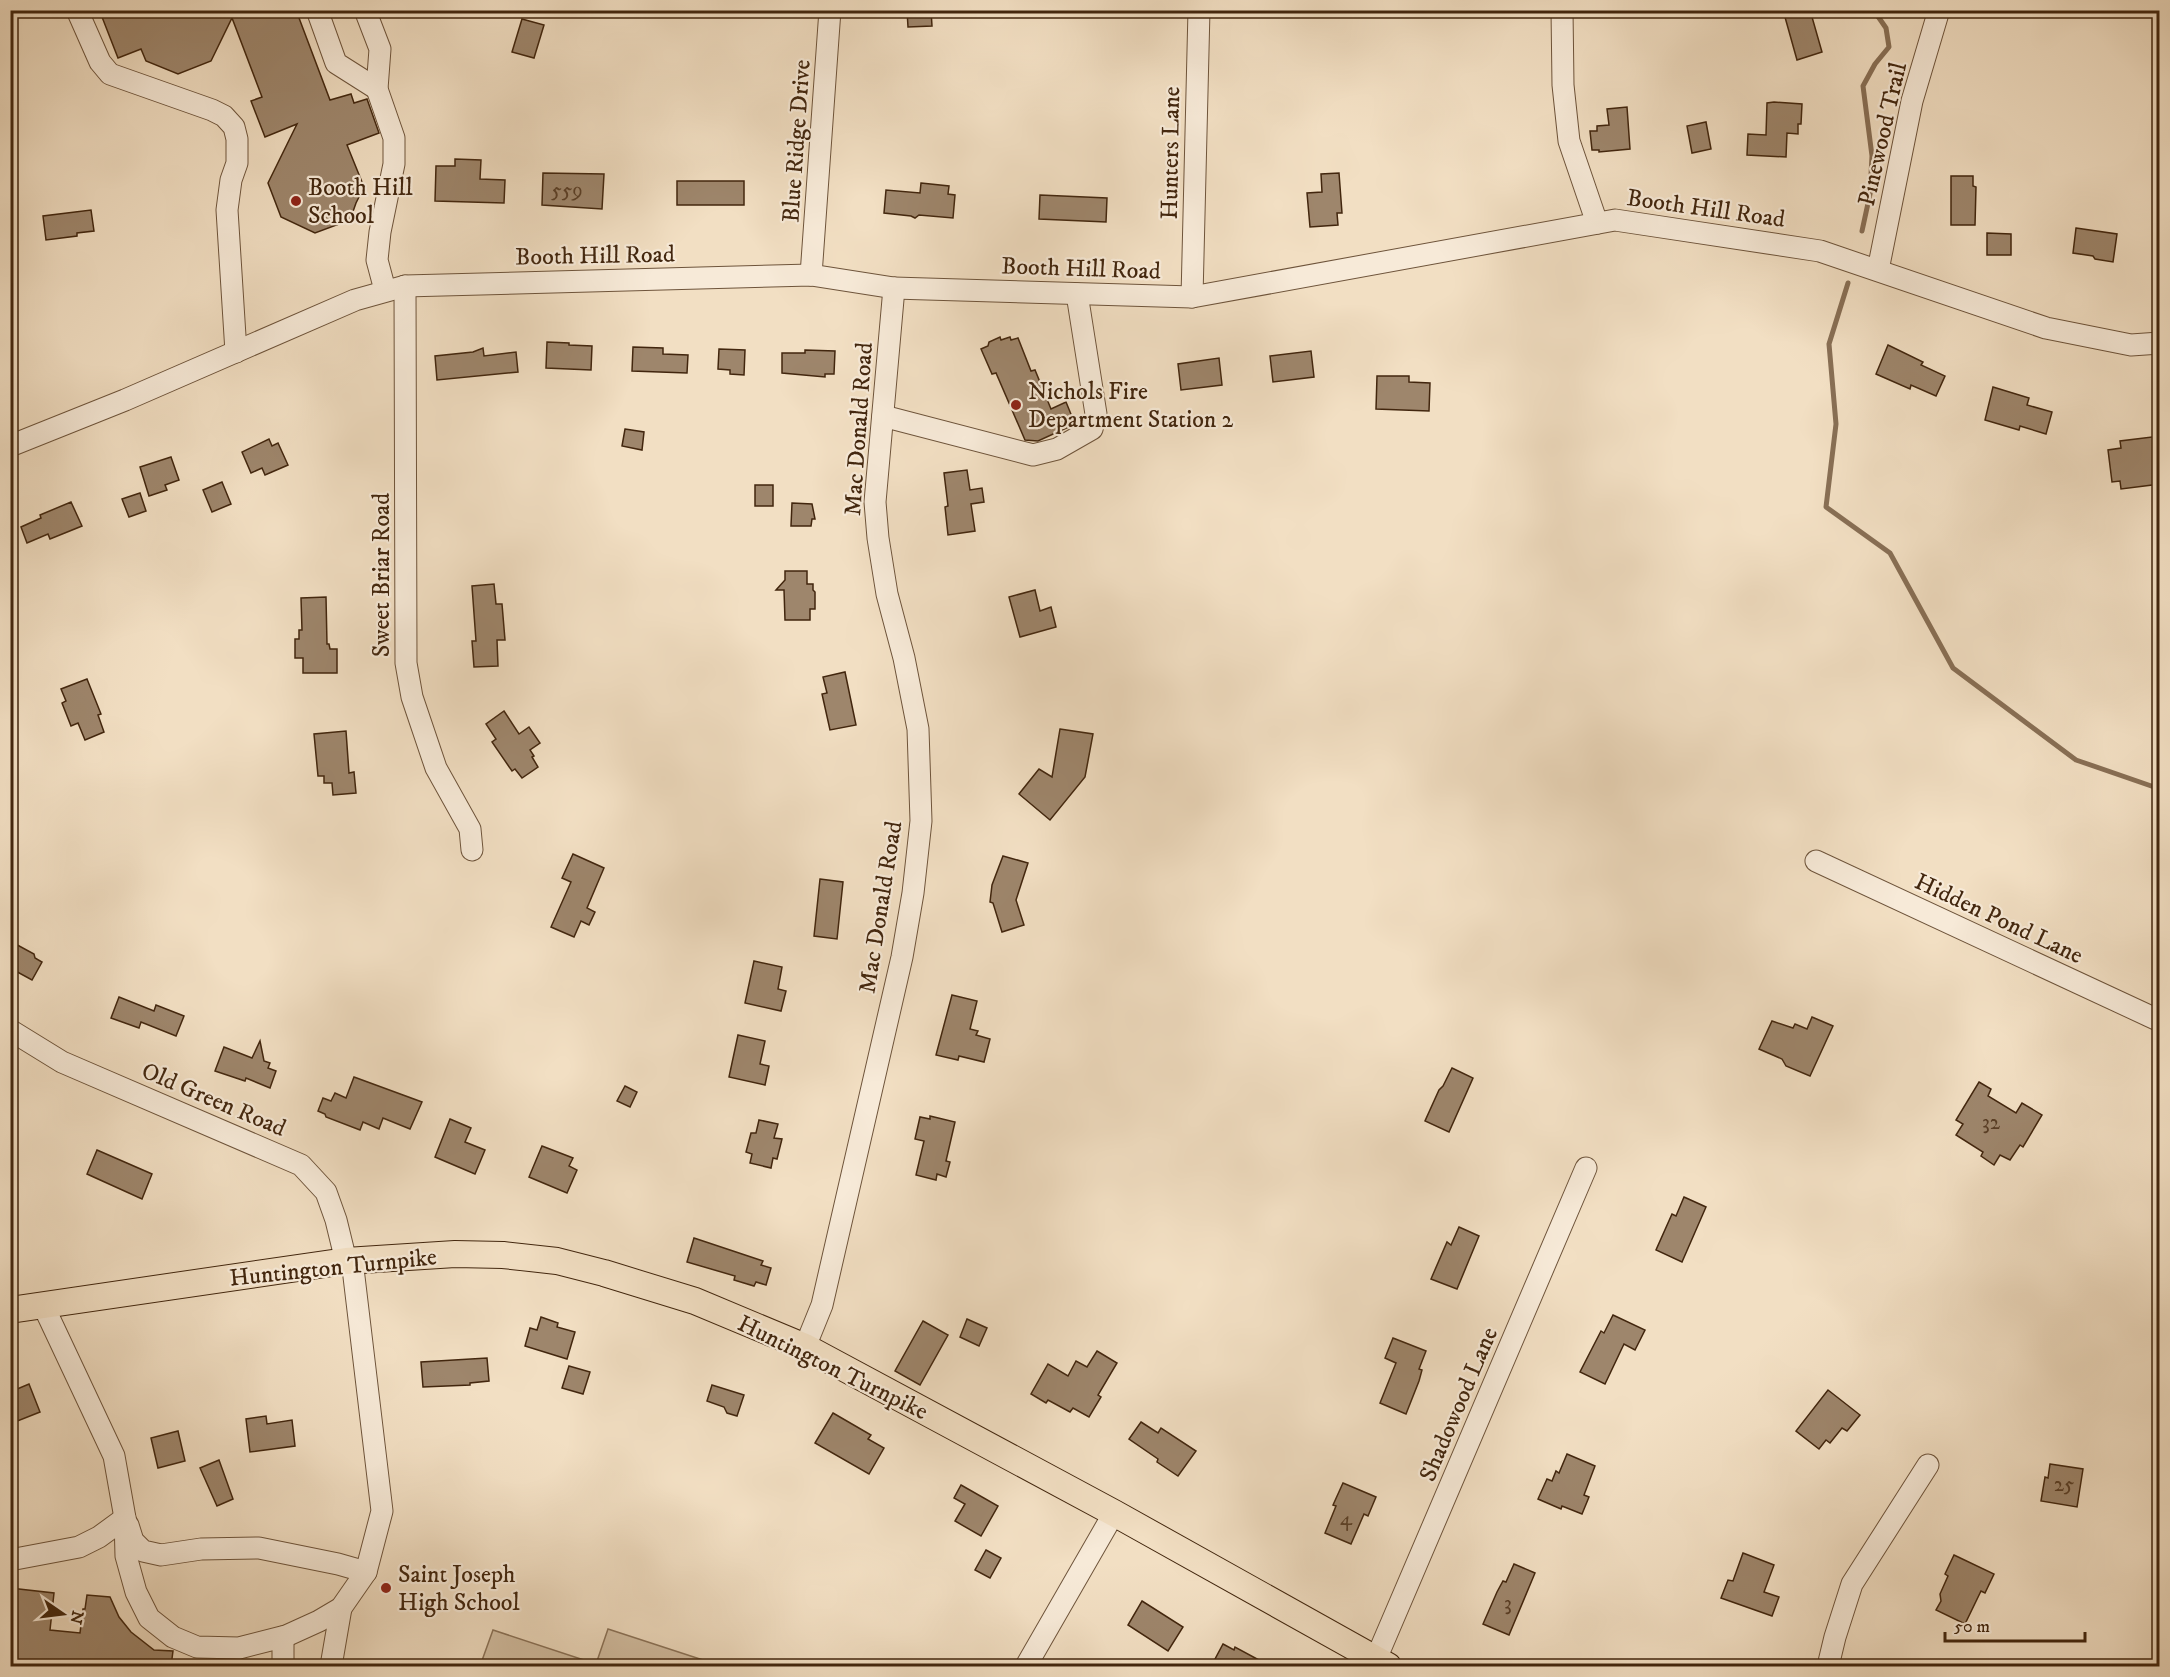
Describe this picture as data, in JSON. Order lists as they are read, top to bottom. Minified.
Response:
{"streets":{"main road":["Huntington Turnpike"],"street":["Pinewood Trail","Blue Ridge Drive","Hunters Lane","Booth Hill Road","Mac Donald Road","Sweet Briar Road","Hidden Pond Lane","Old Green Road","Shadowood Lane"]},"crossings":[["Pinewood Trail","Booth Hill Road"],["Blue Ridge Drive","Booth Hill Road"],["Hunters Lane","Booth Hill Road"],["Booth Hill Road","Mac Donald Road"],["Booth Hill Road","Sweet Briar Road"],["Mac Donald Road","Huntington Turnpike"],["Old Green Road","Huntington Turnpike"],["Huntington Turnpike","Shadowood Lane"]],"places":["Booth Hill School","Nichols Fire Department Station 2","Saint Joseph High School"],"house_numbers":["559","32","25","4","3"],"scale_bar":"50 m","north":"right"}
